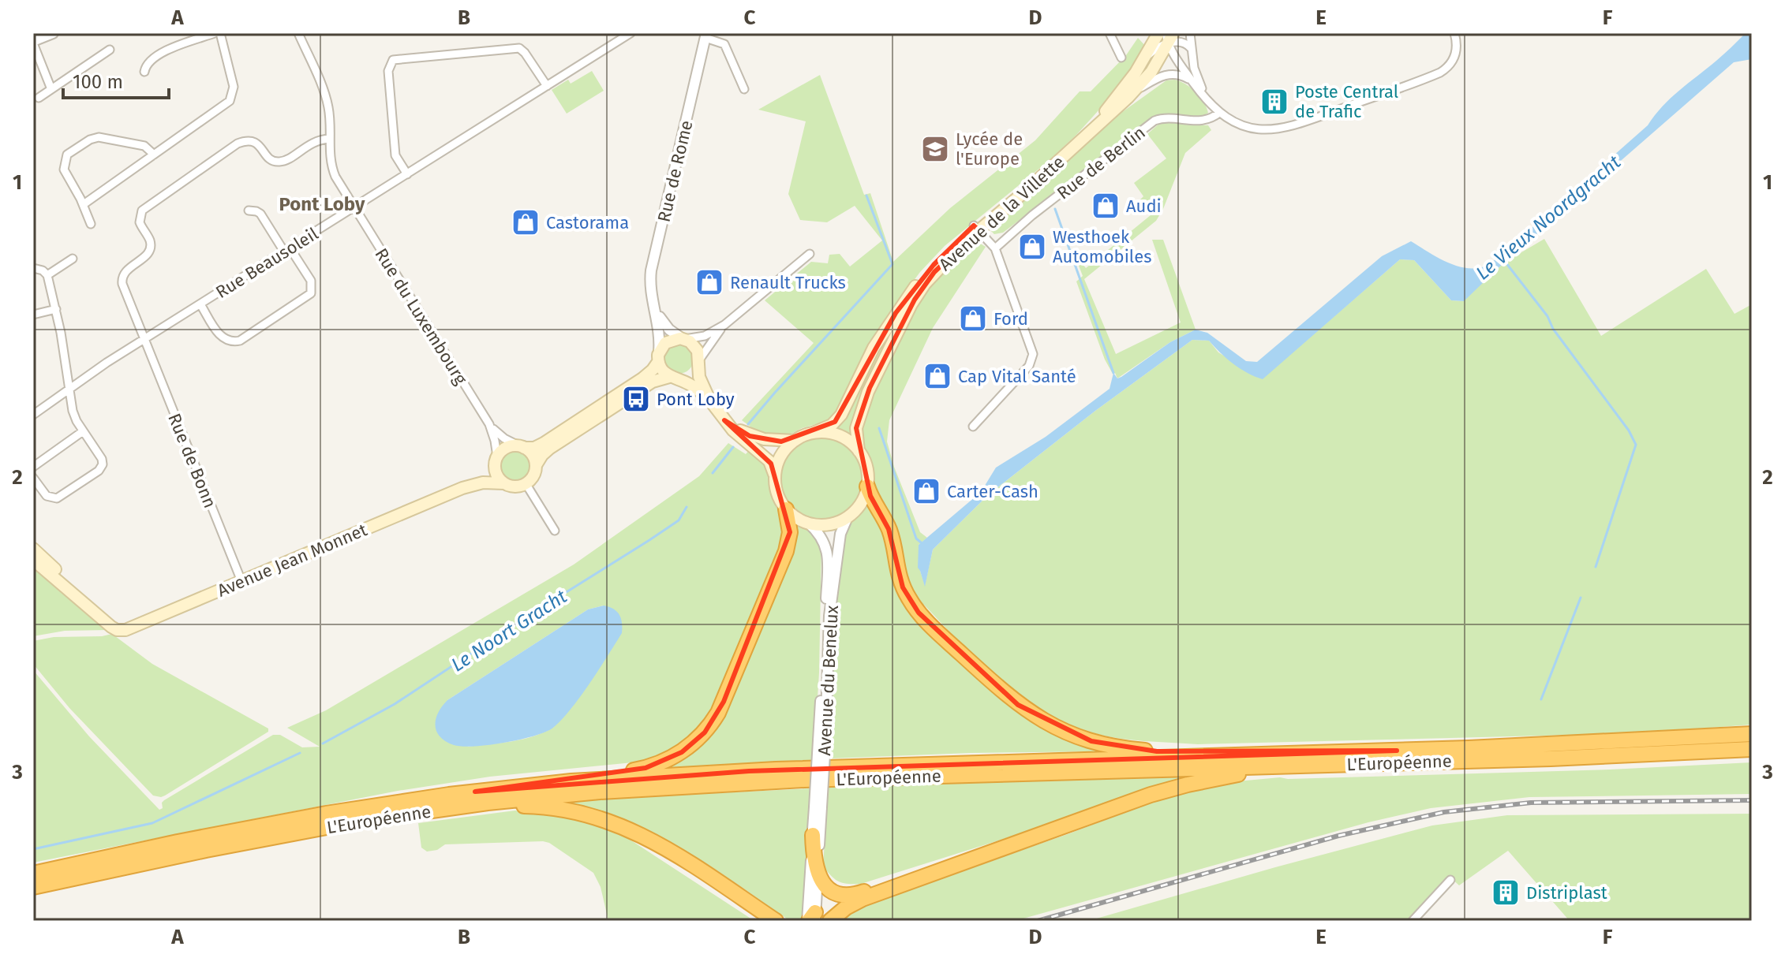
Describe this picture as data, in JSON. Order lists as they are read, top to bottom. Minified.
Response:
{"streets":{"highway":["L'Européenne"],"main road":["Avenue de la Villette","Avenue Jean Monnet"],"street":["Rue de Berlin","Rue de Rome","Rue Beausoleil","Rue du Luxembourg","Rue de Bonn","Avenue du Benelux"]},"crossings":[["Avenue de la Villette","Avenue du Benelux"],["Rue Beausoleil","Rue du Luxembourg"],["Rue Beausoleil","Rue de Bonn"],["Rue du Luxembourg","Rue de Bonn"],["Rue du Luxembourg","Avenue Jean Monnet"],["Rue de Bonn","Avenue Jean Monnet"]],"districts":["Pont Loby"],"water":["Le Vieux Noordgracht","Le Noort Gracht"],"places":{"building":["Poste Central de Trafic","Distriplast"],"school or university":["Lycée de l'Europe"],"shop":["Audi","Castorama","Westhoek Automobiles","Renault Trucks","Ford","Cap Vital Santé","Carter-Cash"],"bus stop":["Pont Loby"]},"scale_bar":"100 m","grid":{"columns":["A","B","C","D","E","F"],"rows":["1","2","3"]}}
